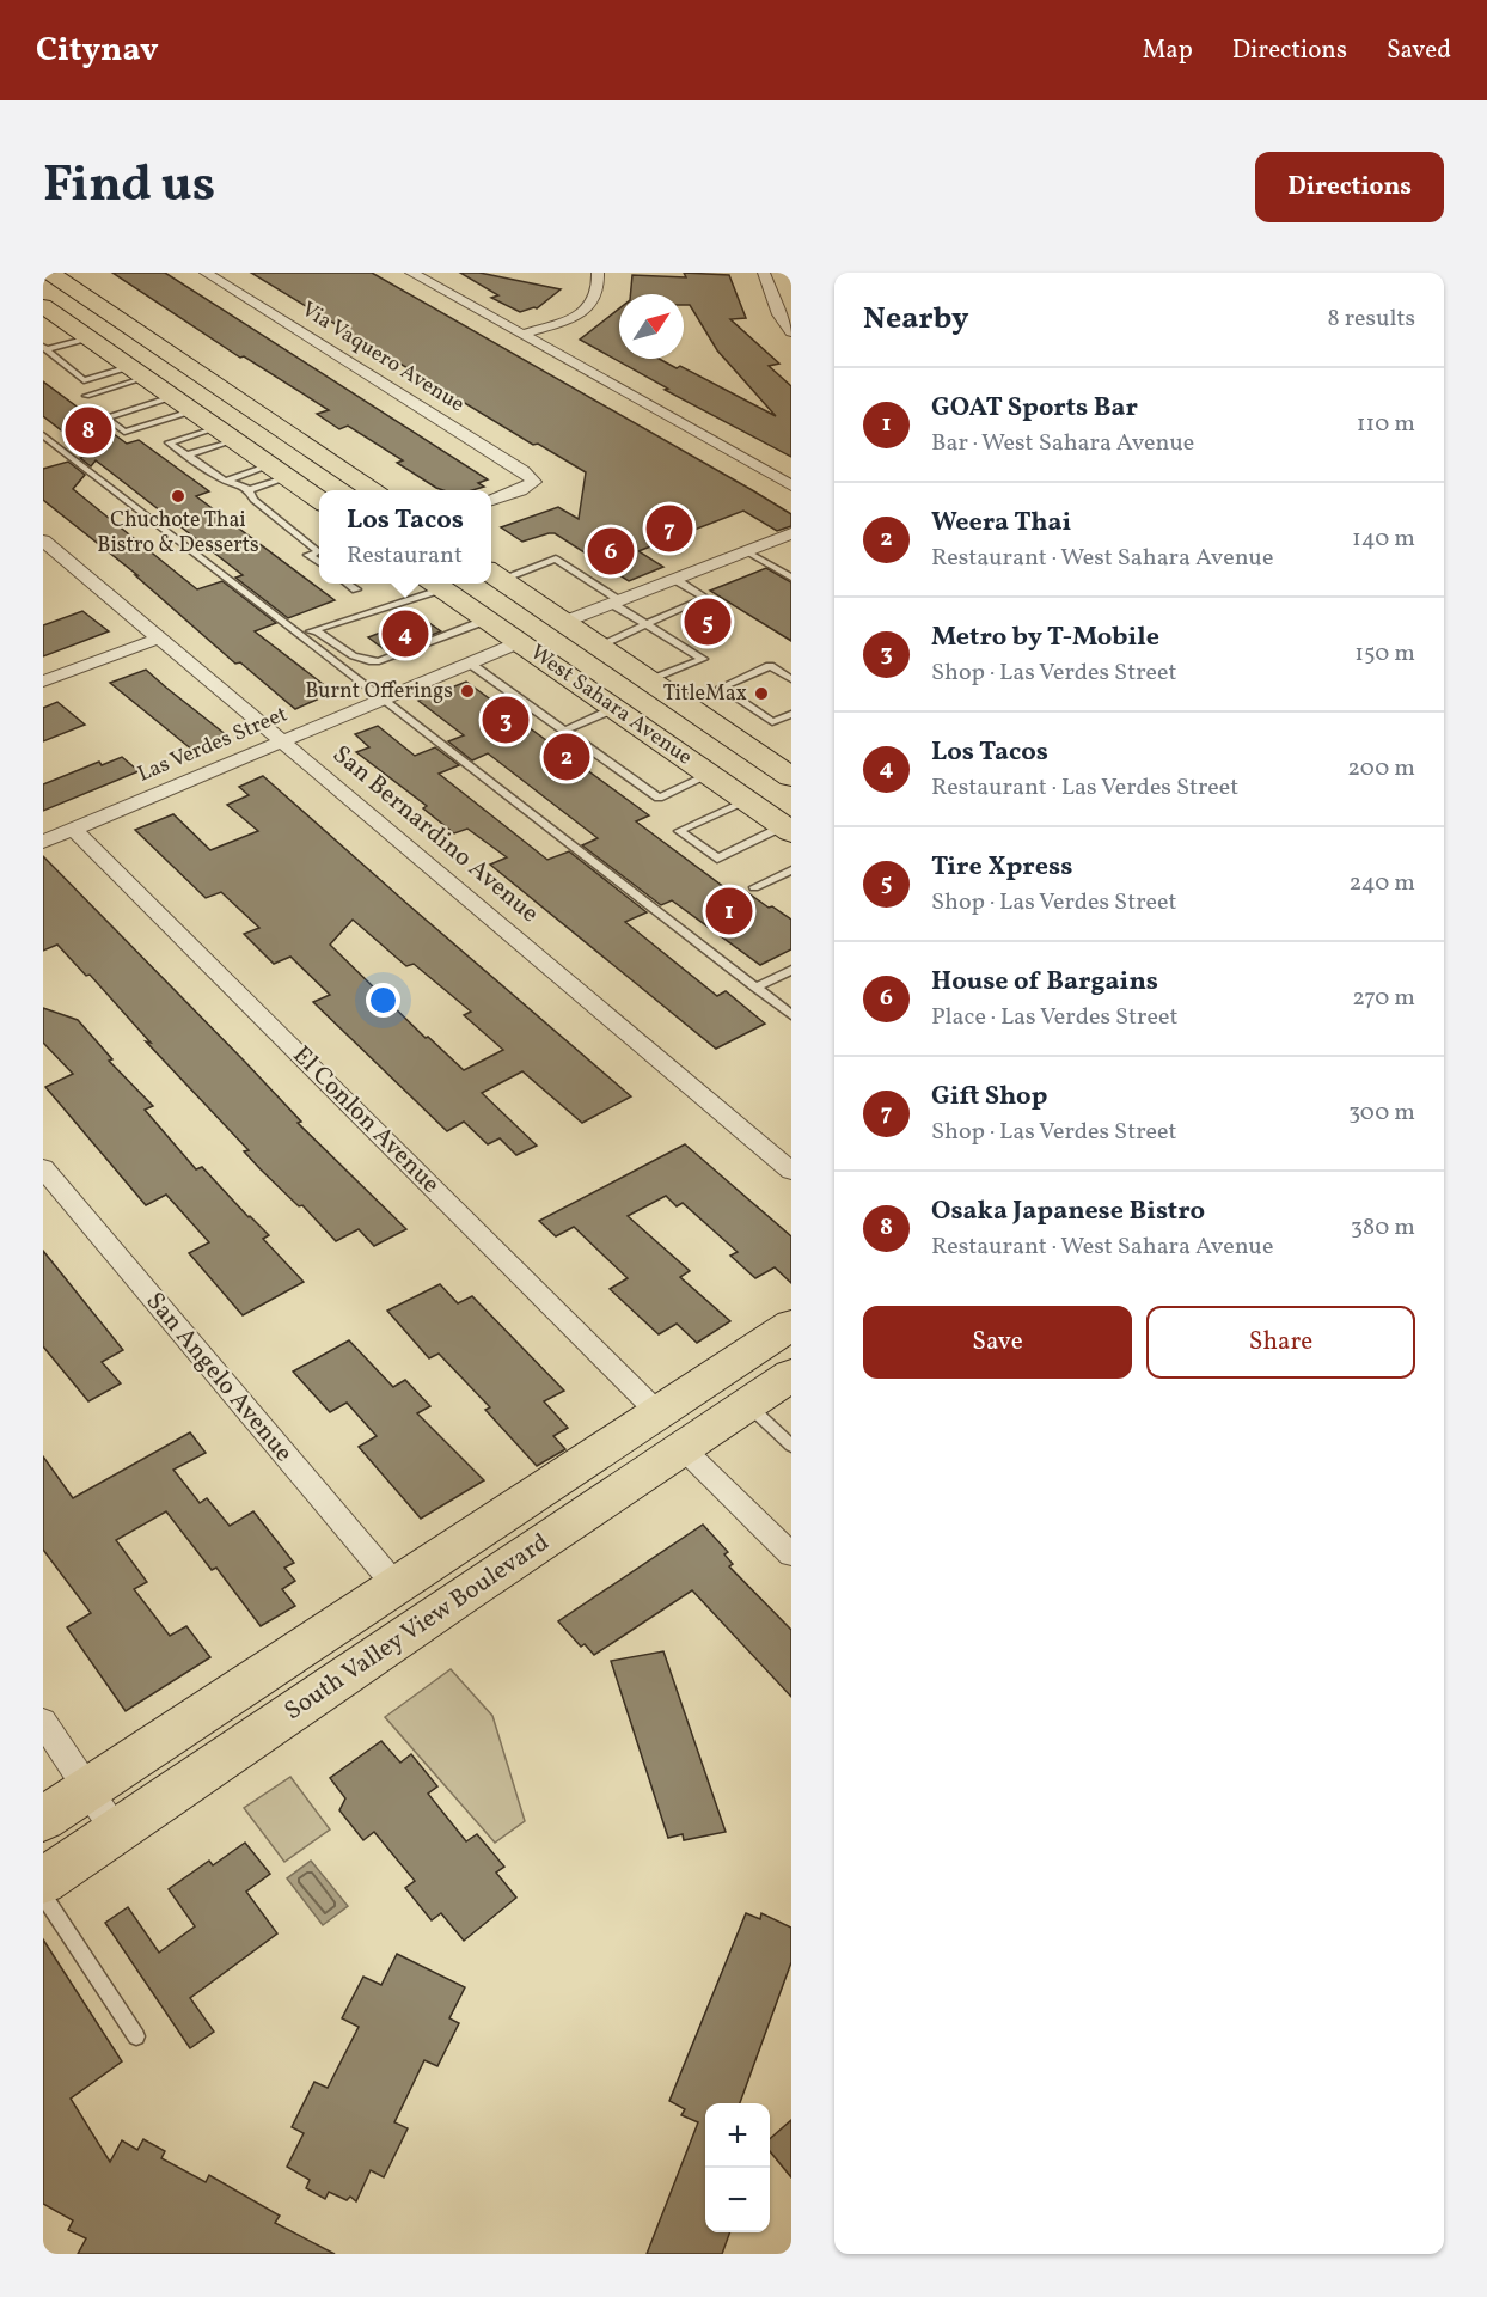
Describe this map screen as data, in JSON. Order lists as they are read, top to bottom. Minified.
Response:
{"streets":{"main road":["West Sahara Avenue","South Valley View Boulevard"],"street":["Via Vaquero Avenue","Las Verdes Street","San Bernardino Avenue","El Conlon Avenue","San Angelo Avenue"]},"crossings":[["West Sahara Avenue","Las Verdes Street"],["Las Verdes Street","San Bernardino Avenue"],["Las Verdes Street","El Conlon Avenue"],["El Conlon Avenue","South Valley View Boulevard"],["San Angelo Avenue","South Valley View Boulevard"]],"places":["Chuchote Thai Bistro & Desserts","Burnt Offerings","TitleMax"],"north":"top right","page":{"header":"Citynav","nav":["Map","Directions","Saved"],"title":"Find us","buttons":["Directions",["Save","Share"]],"heading":["Nearby","8 results"],"list":[{"mark":"1","name":"GOAT Sports Bar","note":"Bar · West Sahara Avenue","value":"110 m"},{"mark":"2","name":"Weera Thai","note":"Restaurant · West Sahara Avenue","value":"140 m"},{"mark":"3","name":"Metro by T-Mobile","note":"Shop · Las Verdes Street","value":"150 m"},{"mark":"4","name":"Los Tacos","note":"Restaurant · Las Verdes Street","value":"200 m"},{"mark":"5","name":"Tire Xpress","note":"Shop · Las Verdes Street","value":"240 m"},{"mark":"6","name":"House of Bargains","note":"Place · Las Verdes Street","value":"270 m"},{"mark":"7","name":"Gift Shop","note":"Shop · Las Verdes Street","value":"300 m"},{"mark":"8","name":"Osaka Japanese Bistro","note":"Restaurant · West Sahara Avenue","value":"380 m"}],"pins":["8","7","6","5","4","3","2","1"],"popup":["Los Tacos","Restaurant"],"map_buttons":["+","−"]}}
